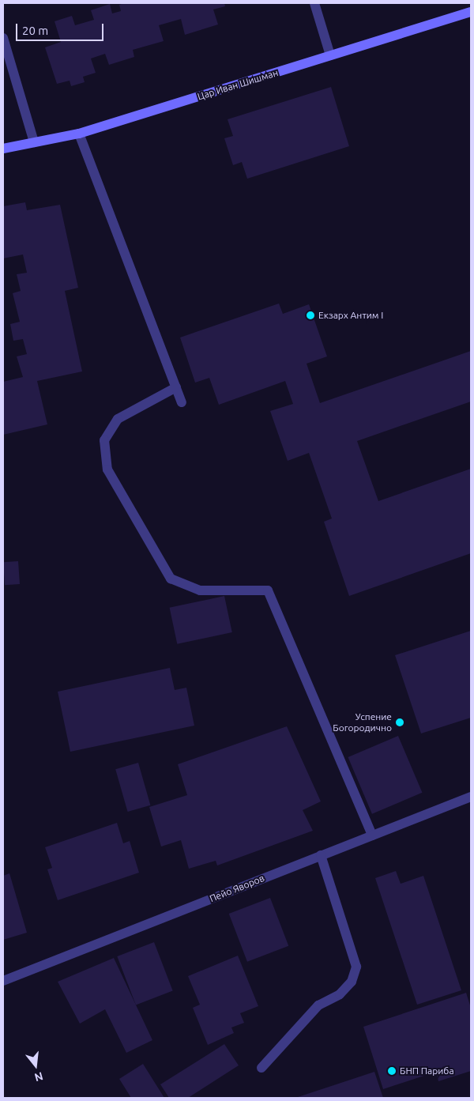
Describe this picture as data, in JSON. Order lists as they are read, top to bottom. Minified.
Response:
{"streets":{"street":["Цар Иван Шишман","Пейо Яворов"]},"places":["Екзарх Антим I","Успение Богородично","БНП Париба"],"scale_bar":"20 m","north":"bottom"}
